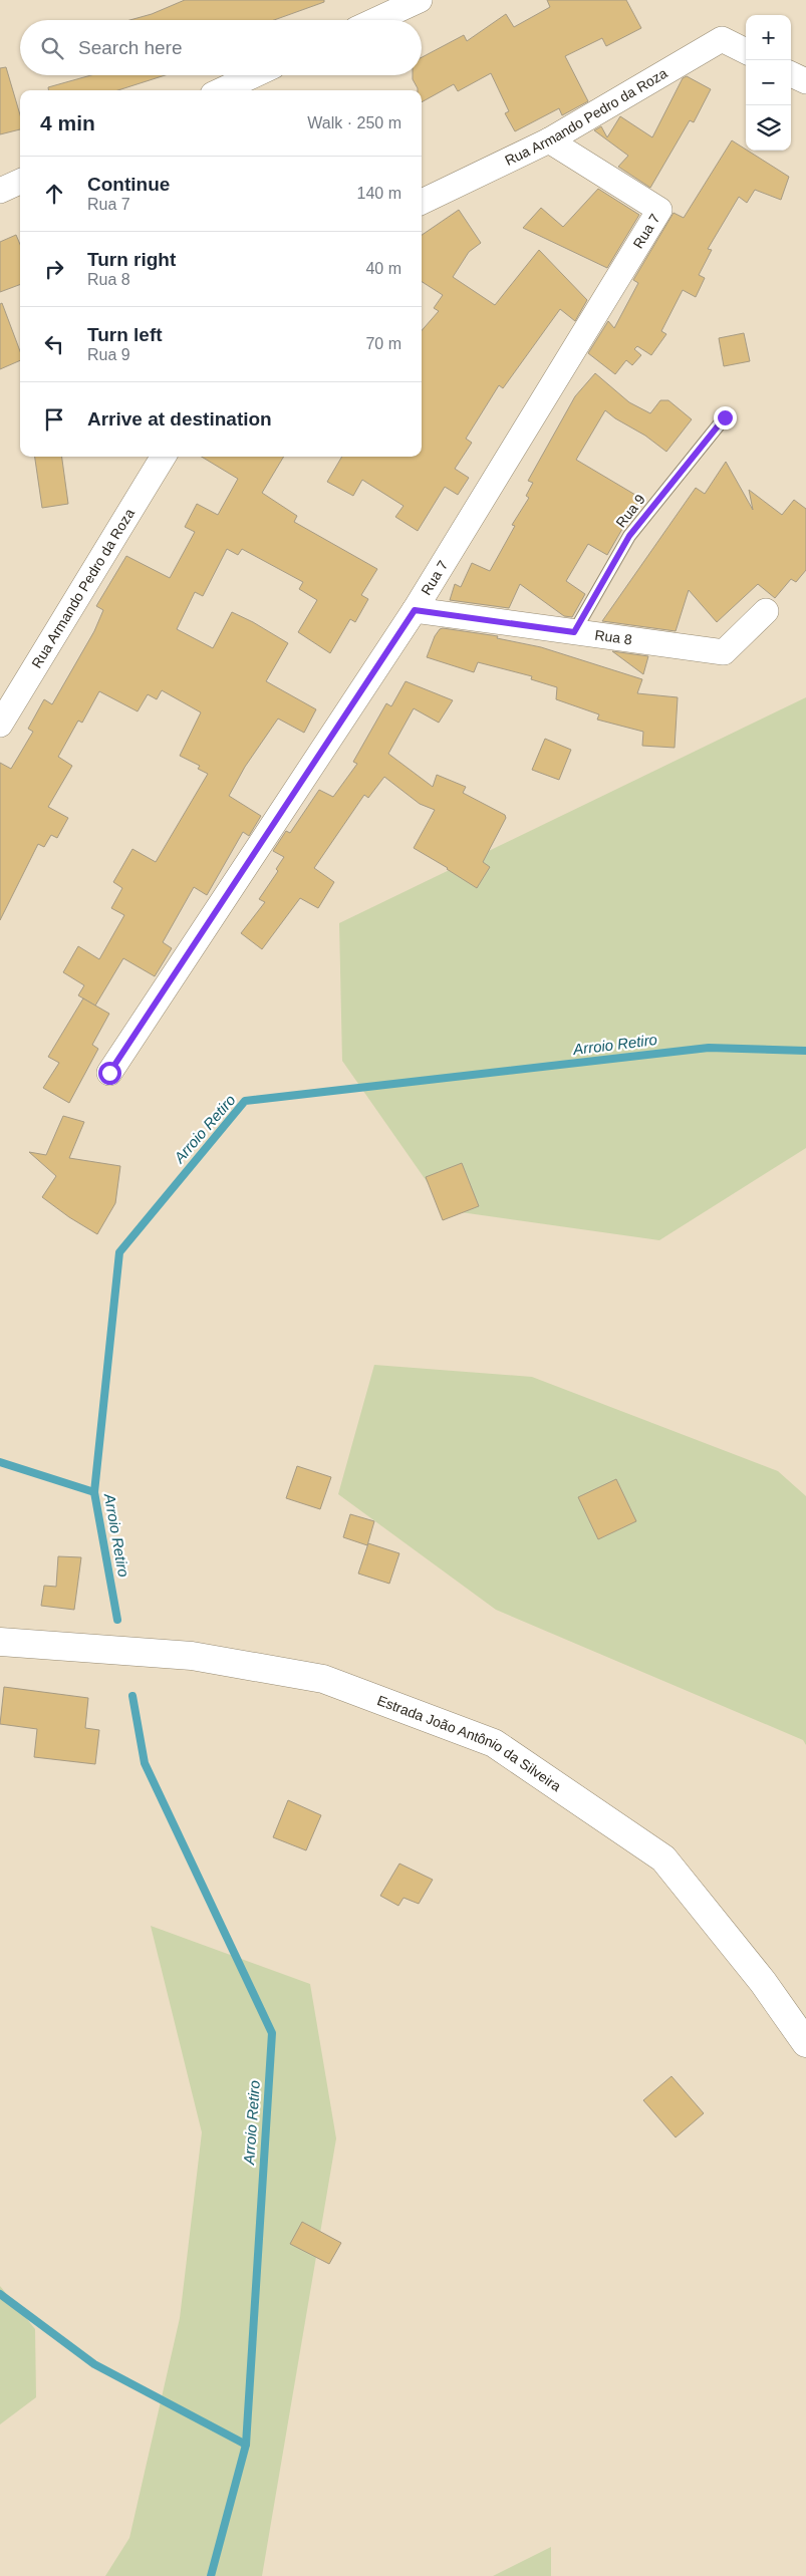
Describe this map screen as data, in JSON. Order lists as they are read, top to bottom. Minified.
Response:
{"streets":{"main road":["Estrada João Antônio da Silveira"],"street":["Rua Armando Pedro da Roza","Rua 7","Rua 8"],"lane":["Rua 9"]},"crossings":[["Rua Armando Pedro da Roza","Rua 7"],["Rua 7","Rua 8"],["Rua 9","Rua 8"]],"water":["Arroio Retiro"],"page":{"map_buttons":["+","−"],"search":"Search here","heading":["4 min","Walk · 250 m"],"list":[["Continue","Rua 7","140 m"],["Turn right","Rua 8","40 m"],["Turn left","Rua 9","70 m"],"Arrive at destination"]}}
